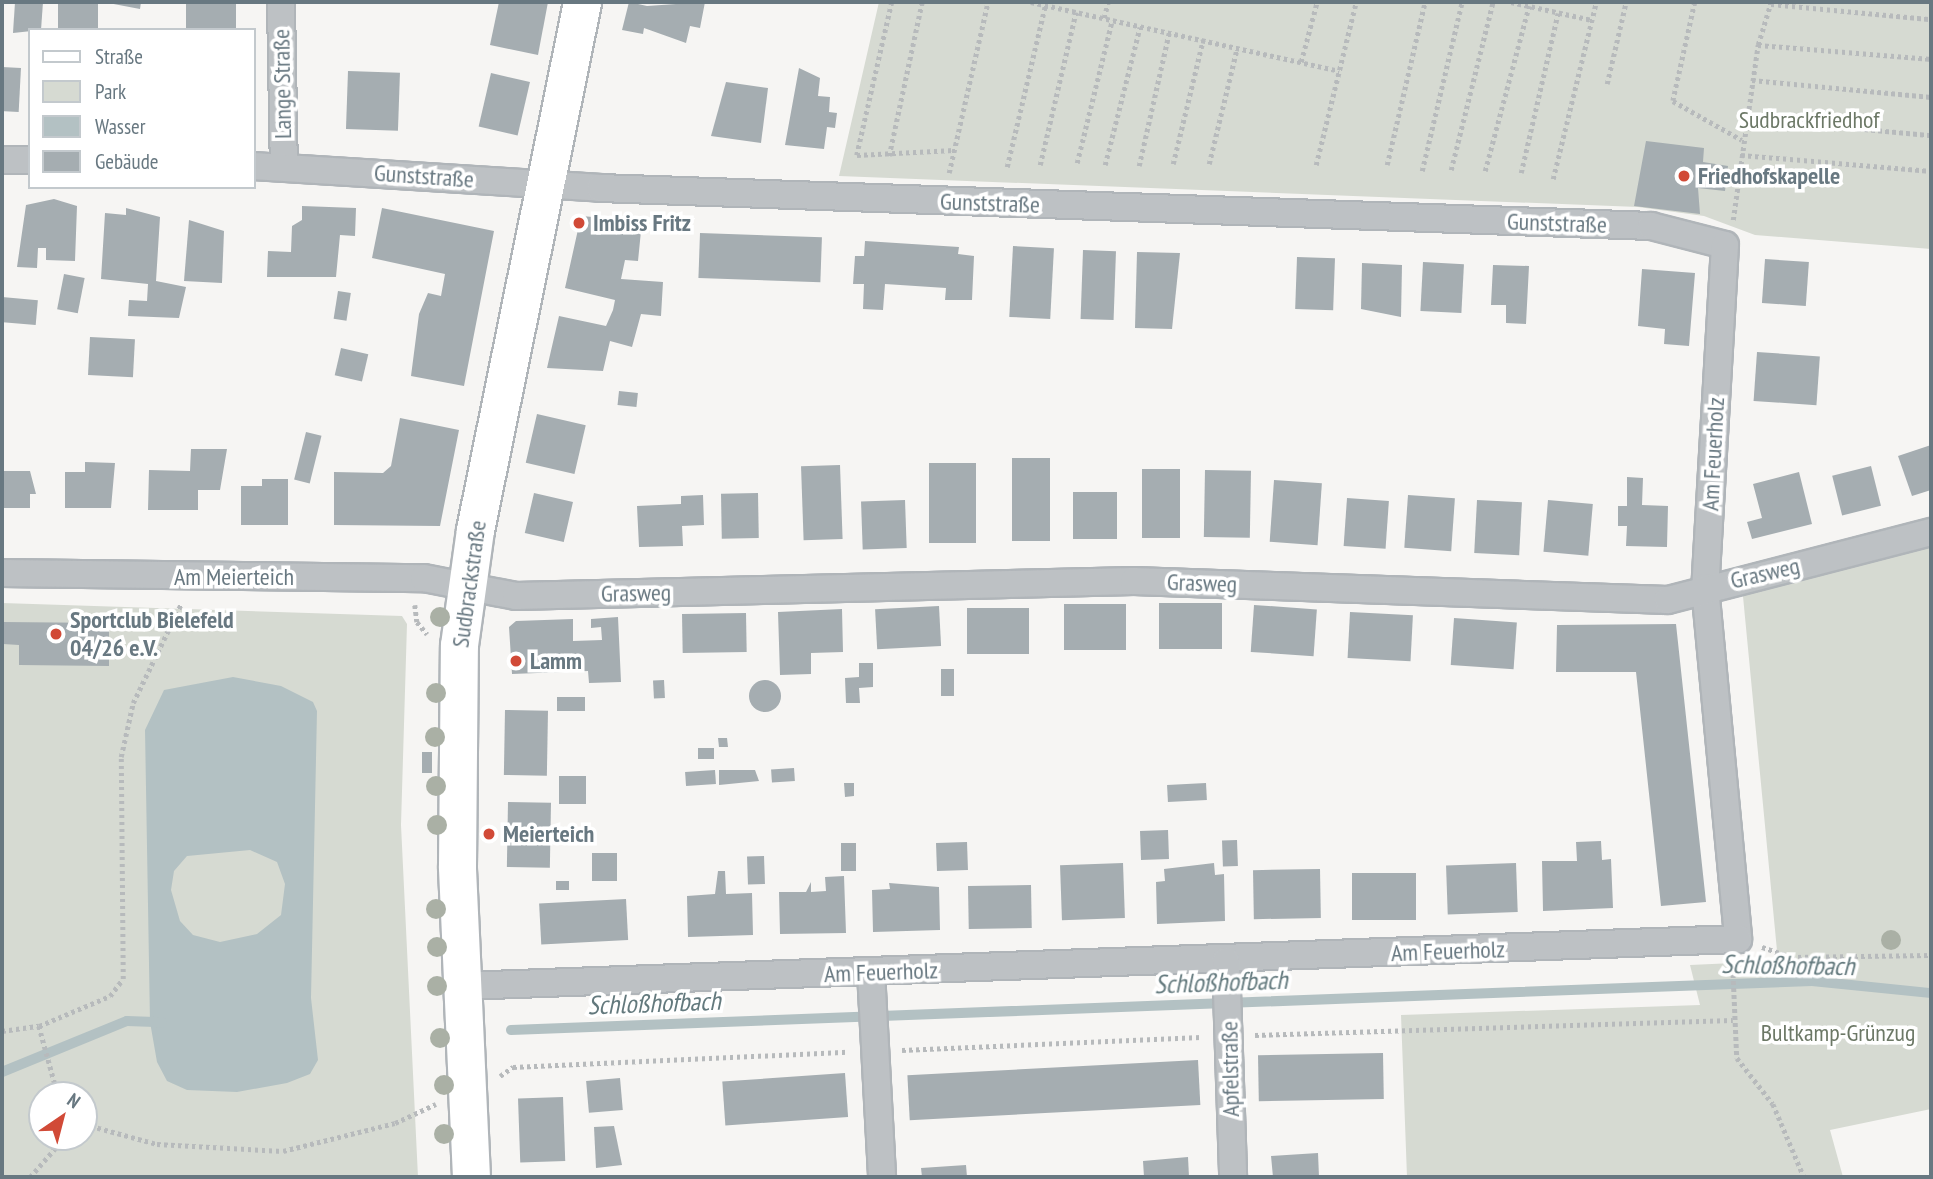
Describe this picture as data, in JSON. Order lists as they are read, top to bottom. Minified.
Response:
{"streets":{"street":["Lange Straße","Gunststraße","Am Feuerholz","Grasweg","Am Meierteich","Sudbrackstraße","Apfelstraße"]},"crossings":[["Lange Straße","Gunststraße"],["Gunststraße","Am Feuerholz"],["Gunststraße","Sudbrackstraße"],["Am Feuerholz","Grasweg"],["Am Feuerholz","Sudbrackstraße"],["Am Feuerholz","Apfelstraße"],["Grasweg","Am Meierteich"],["Grasweg","Sudbrackstraße"],["Am Meierteich","Sudbrackstraße"]],"water":["Schloßhofbach"],"parks":["Sudbrackfriedhof","Bultkamp-Grünzug"],"places":["Friedhofskapelle","Imbiss Fritz","Sportclub Bielefeld 04/26 e.V.","Lamm","Meierteich"],"legend":["Straße","Park","Wasser","Gebäude"],"north":"top right"}
